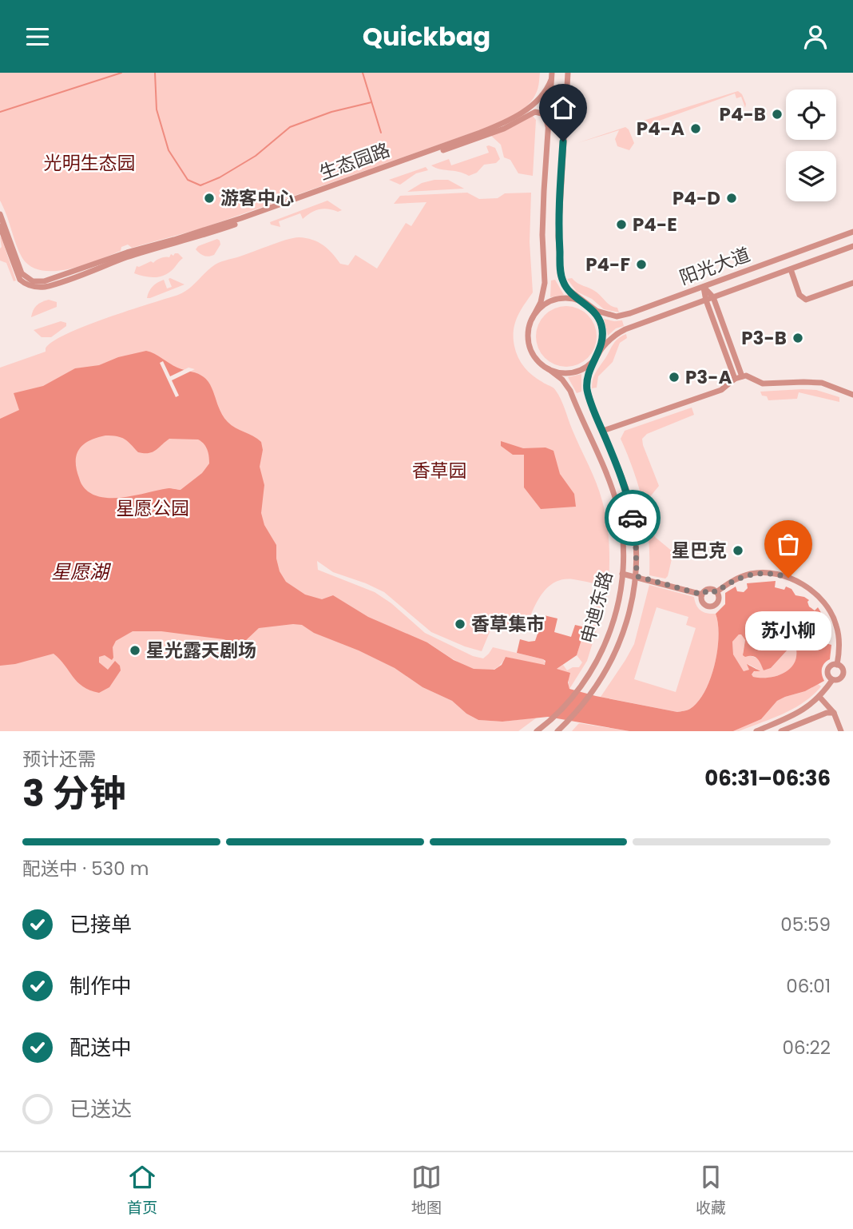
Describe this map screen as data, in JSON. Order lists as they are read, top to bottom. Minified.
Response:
{"streets":{"street":["生态园路","阳光大道","申迪东路"]},"crossings":[["阳光大道","申迪东路"]],"water":["星愿湖"],"parks":["光明生态园","香草园","星愿公园"],"places":["P4-B","P4-A","游客中心","P4-D","P4-E","P4-F","P3-B","P3-A","星巴克","苏小柳","香草集市","星光露天剧场"],"page":{"header":"Quickbag","bubble":"苏小柳","heading":["3 分钟","预计还需","06:31–06:36"],"bar":"配送中 · 530 m","list":[["已接单","05:59"],["制作中","06:01"],["配送中","06:22"],"已送达"],"tabs":["首页","地图","收藏"]}}
